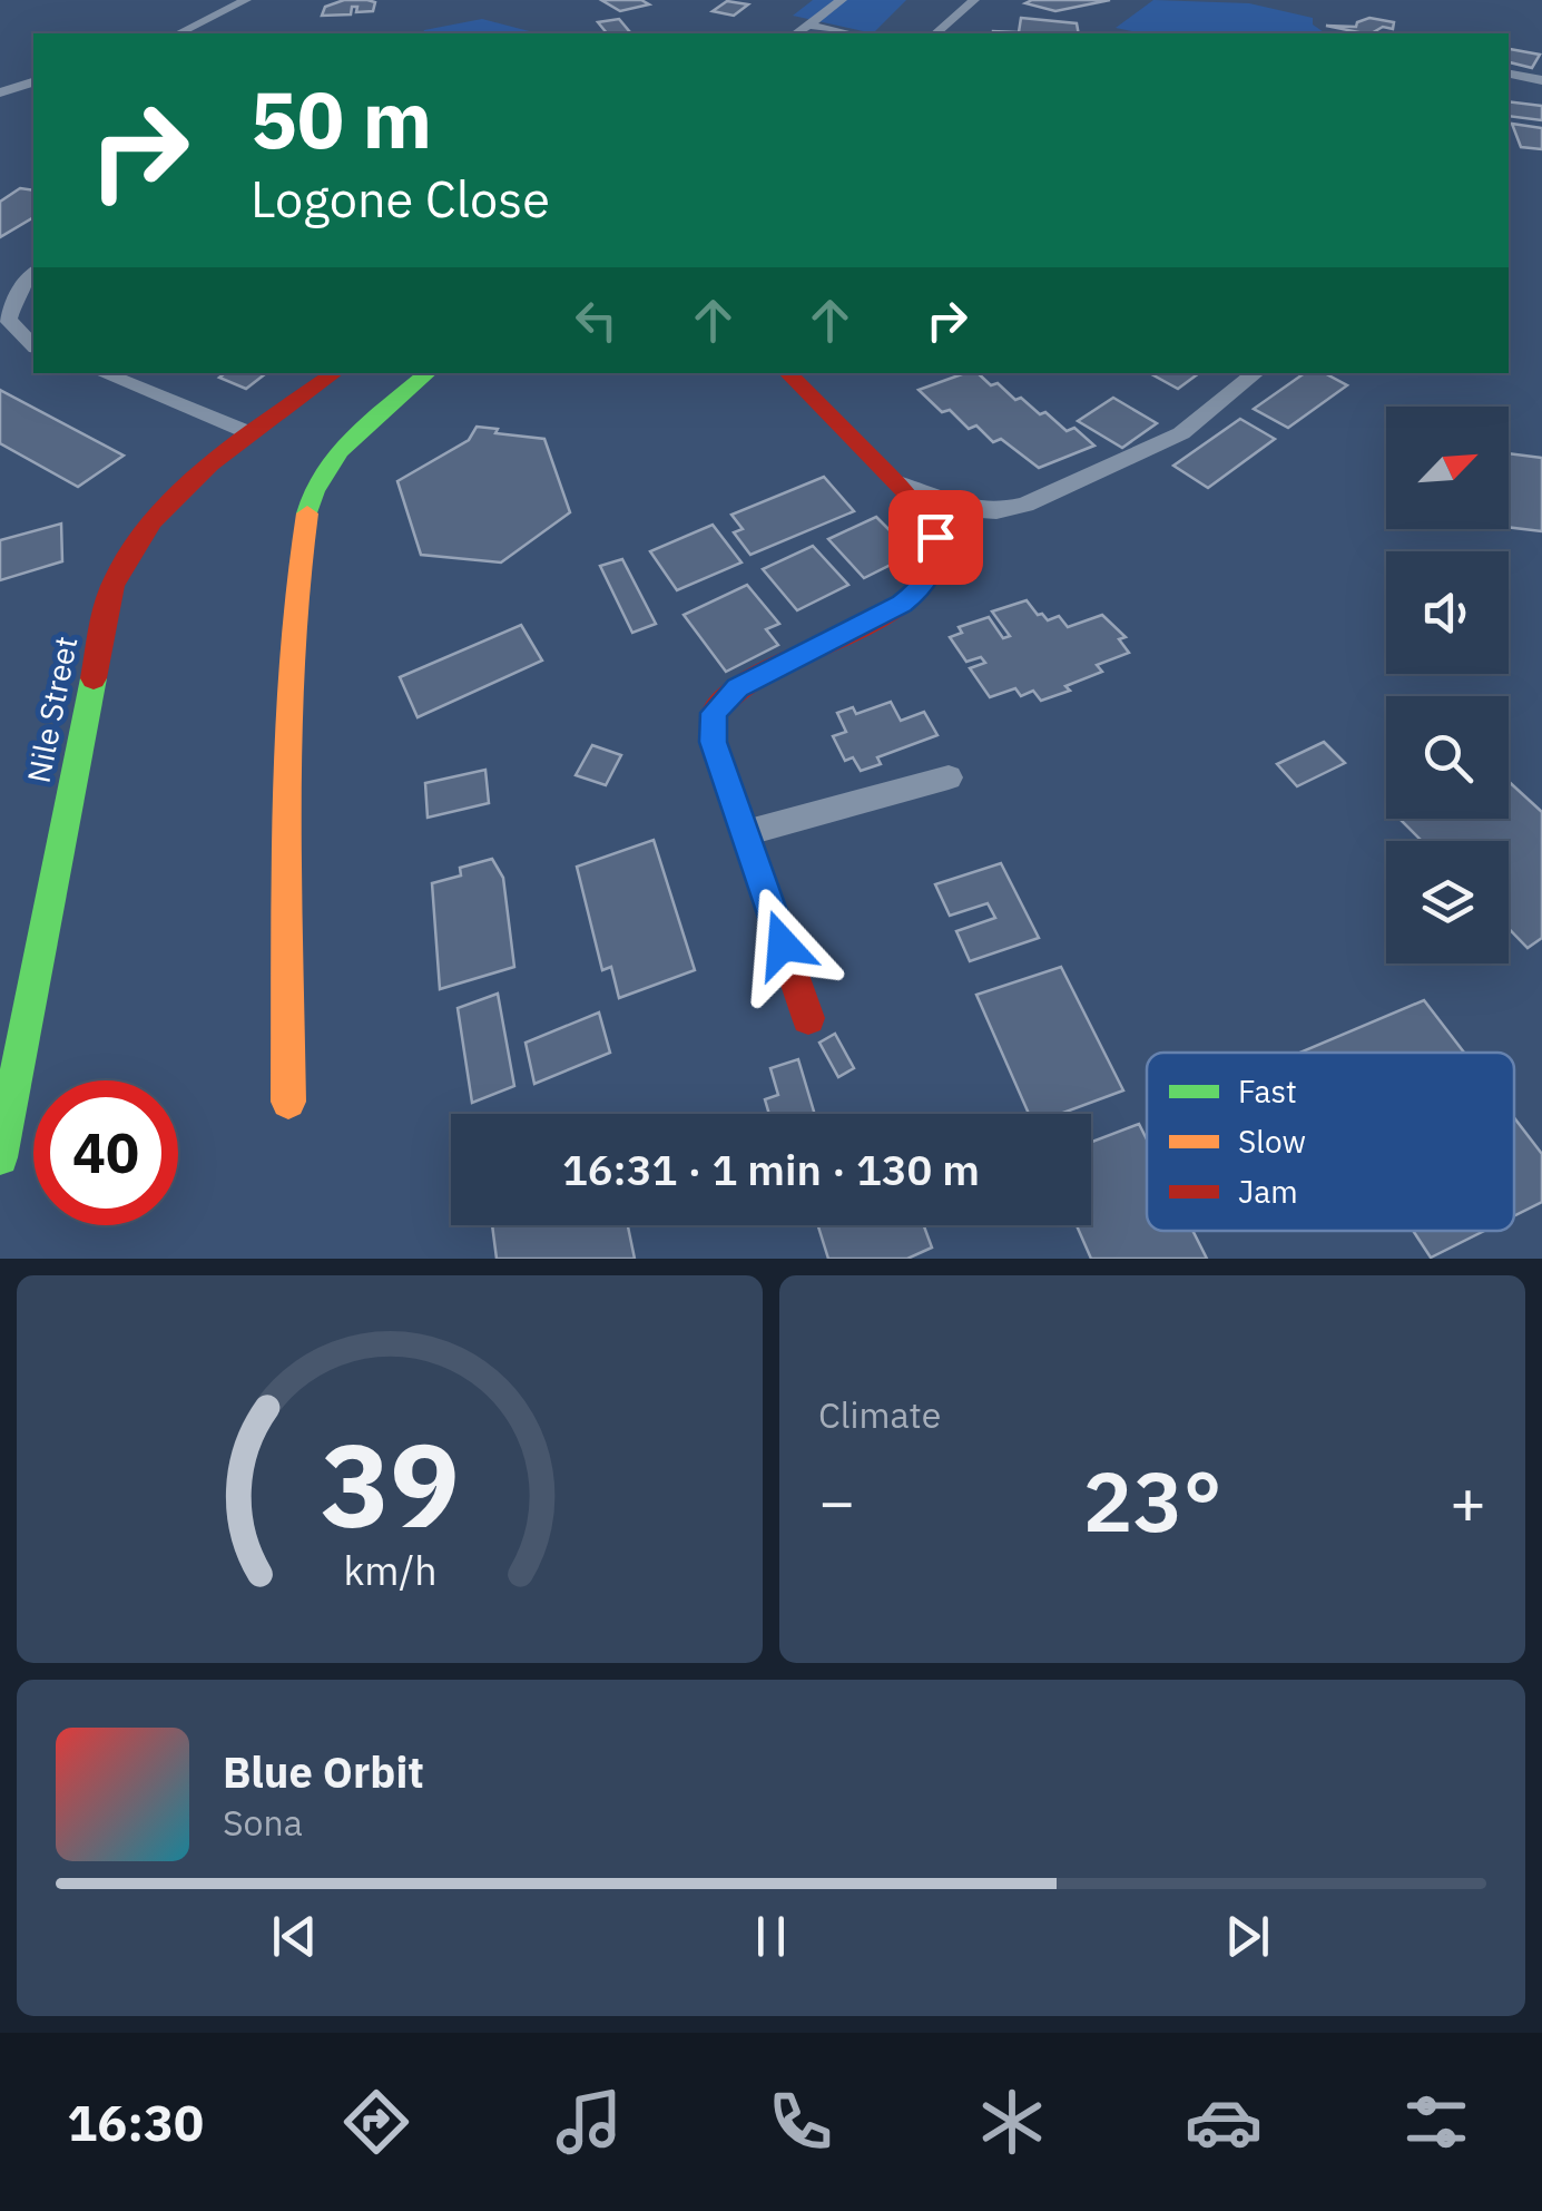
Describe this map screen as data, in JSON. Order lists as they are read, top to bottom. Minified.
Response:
{"streets":{"street":["Nile Street"]},"legend":["Fast","Slow","Jam"],"north":"top right","page":{"turn":["50 m","Logone Close"],"limit":"40","trip":"16:31 · 1 min · 130 m","tile":"Climate","heat":["−","23°","+"],"song":["Blue Orbit","Sona"],"tabs":"16:30","gauge":["39","km/h"]}}
